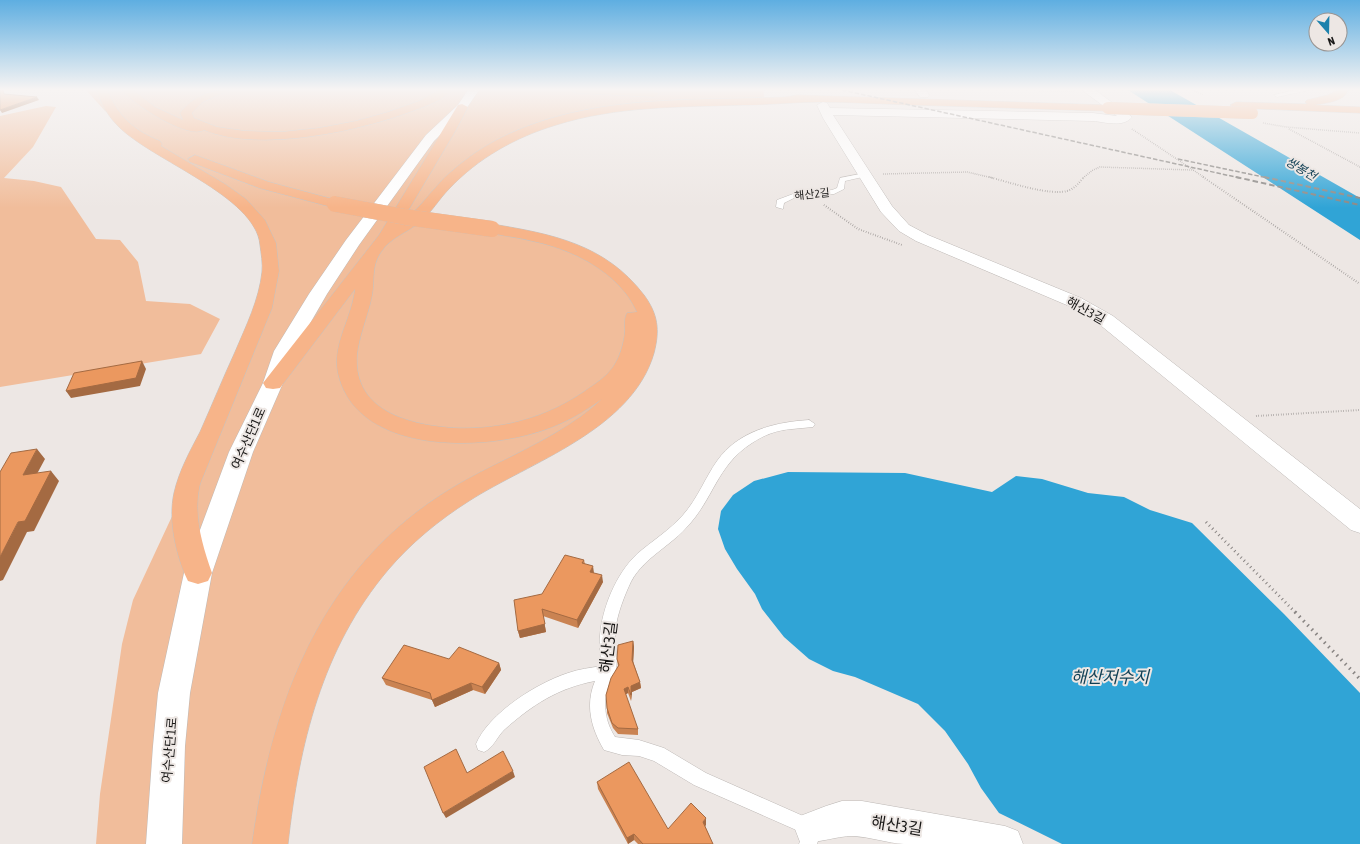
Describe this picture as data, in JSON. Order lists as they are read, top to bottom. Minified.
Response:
{"streets":{"street":["해산3길","여수산단1로"],"lane":["해산2길"]},"crossings":[["해산2길","해산3길"]],"water":["쌍봉천","해산저수지"],"north":"bottom"}
